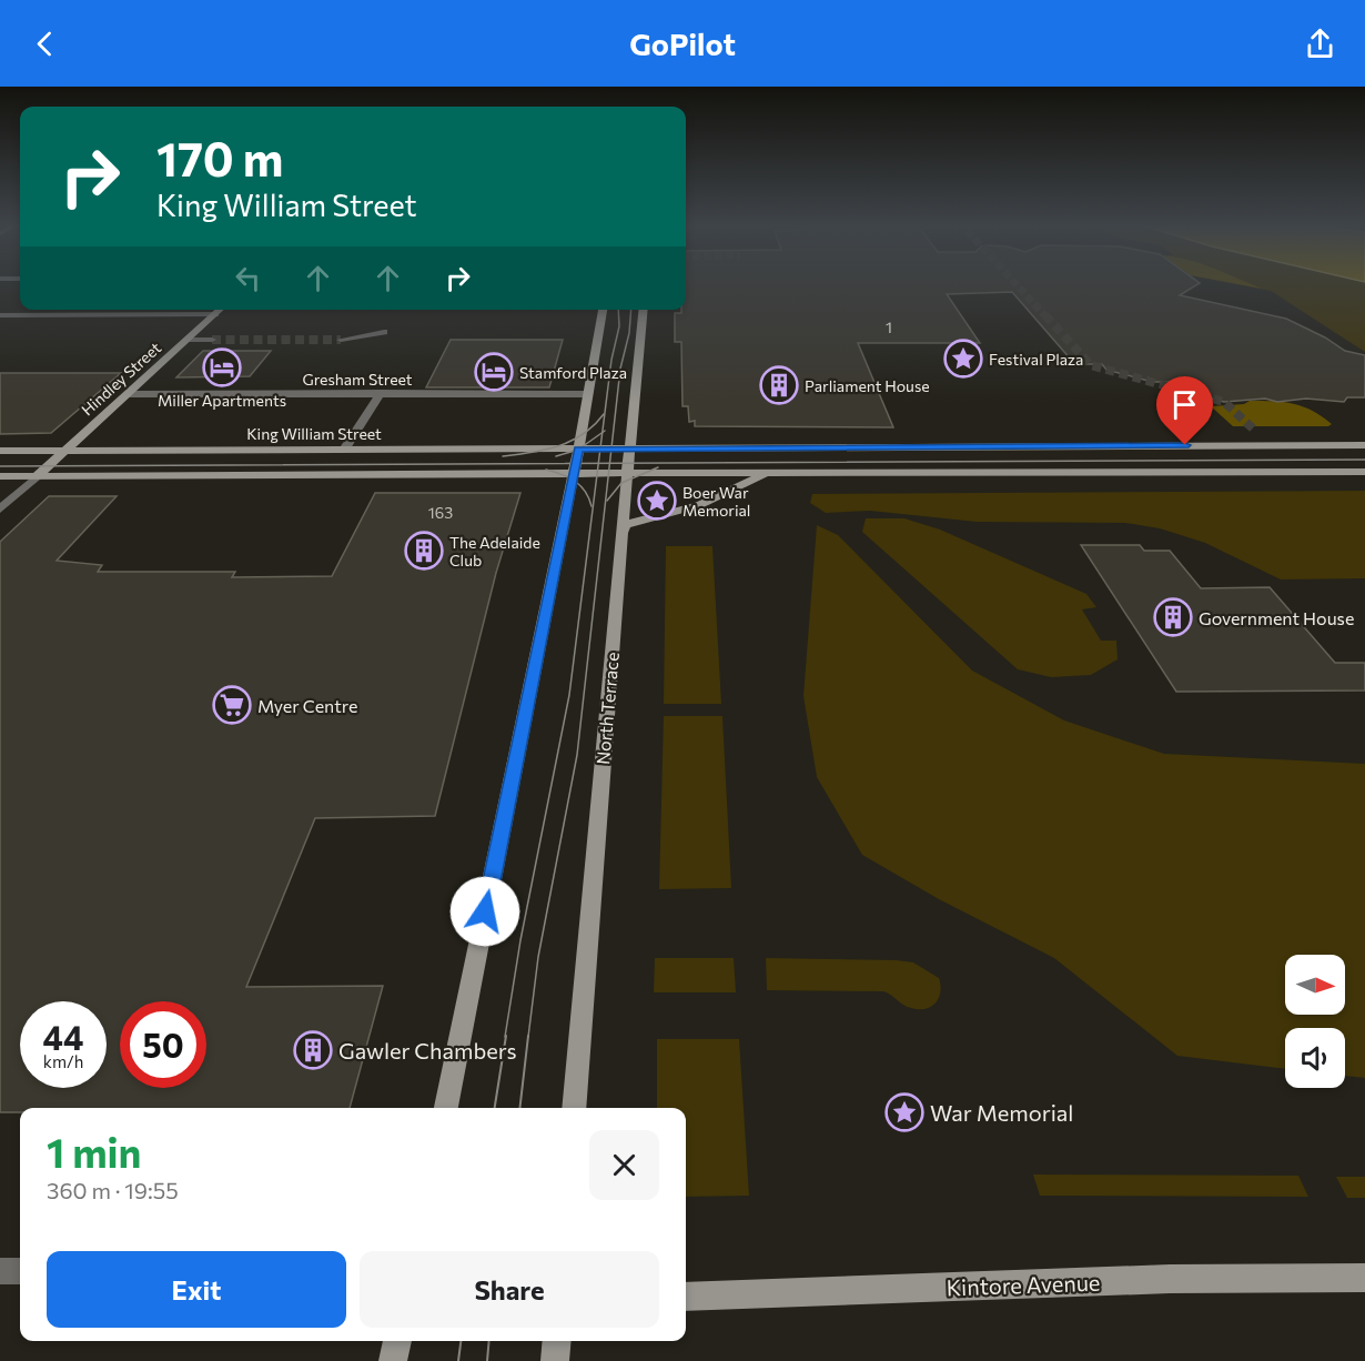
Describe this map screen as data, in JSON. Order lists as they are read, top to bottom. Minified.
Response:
{"streets":{"main road":["Hindley Street","King William Street","North Terrace","Kintore Avenue"],"street":["Gresham Street"]},"crossings":[["Hindley Street","Gresham Street"],["Hindley Street","King William Street"],["King William Street","North Terrace"]],"places":{"place":["Festival Plaza","Boer War Memorial","War Memorial"],"hotel":["Miller Apartments","Stamford Plaza"],"building":["Parliament House","The Adelaide Club","Government House","Gawler Chambers"],"supermarket":["Myer Centre"]},"house_numbers":["1","163"],"north":"right","page":{"header":"GoPilot","turn":["170 m","King William Street"],"speed":"44 km/h","limit":"50","heading":["1 min","360 m · 19:55"],"buttons":["Exit","Share"]}}
